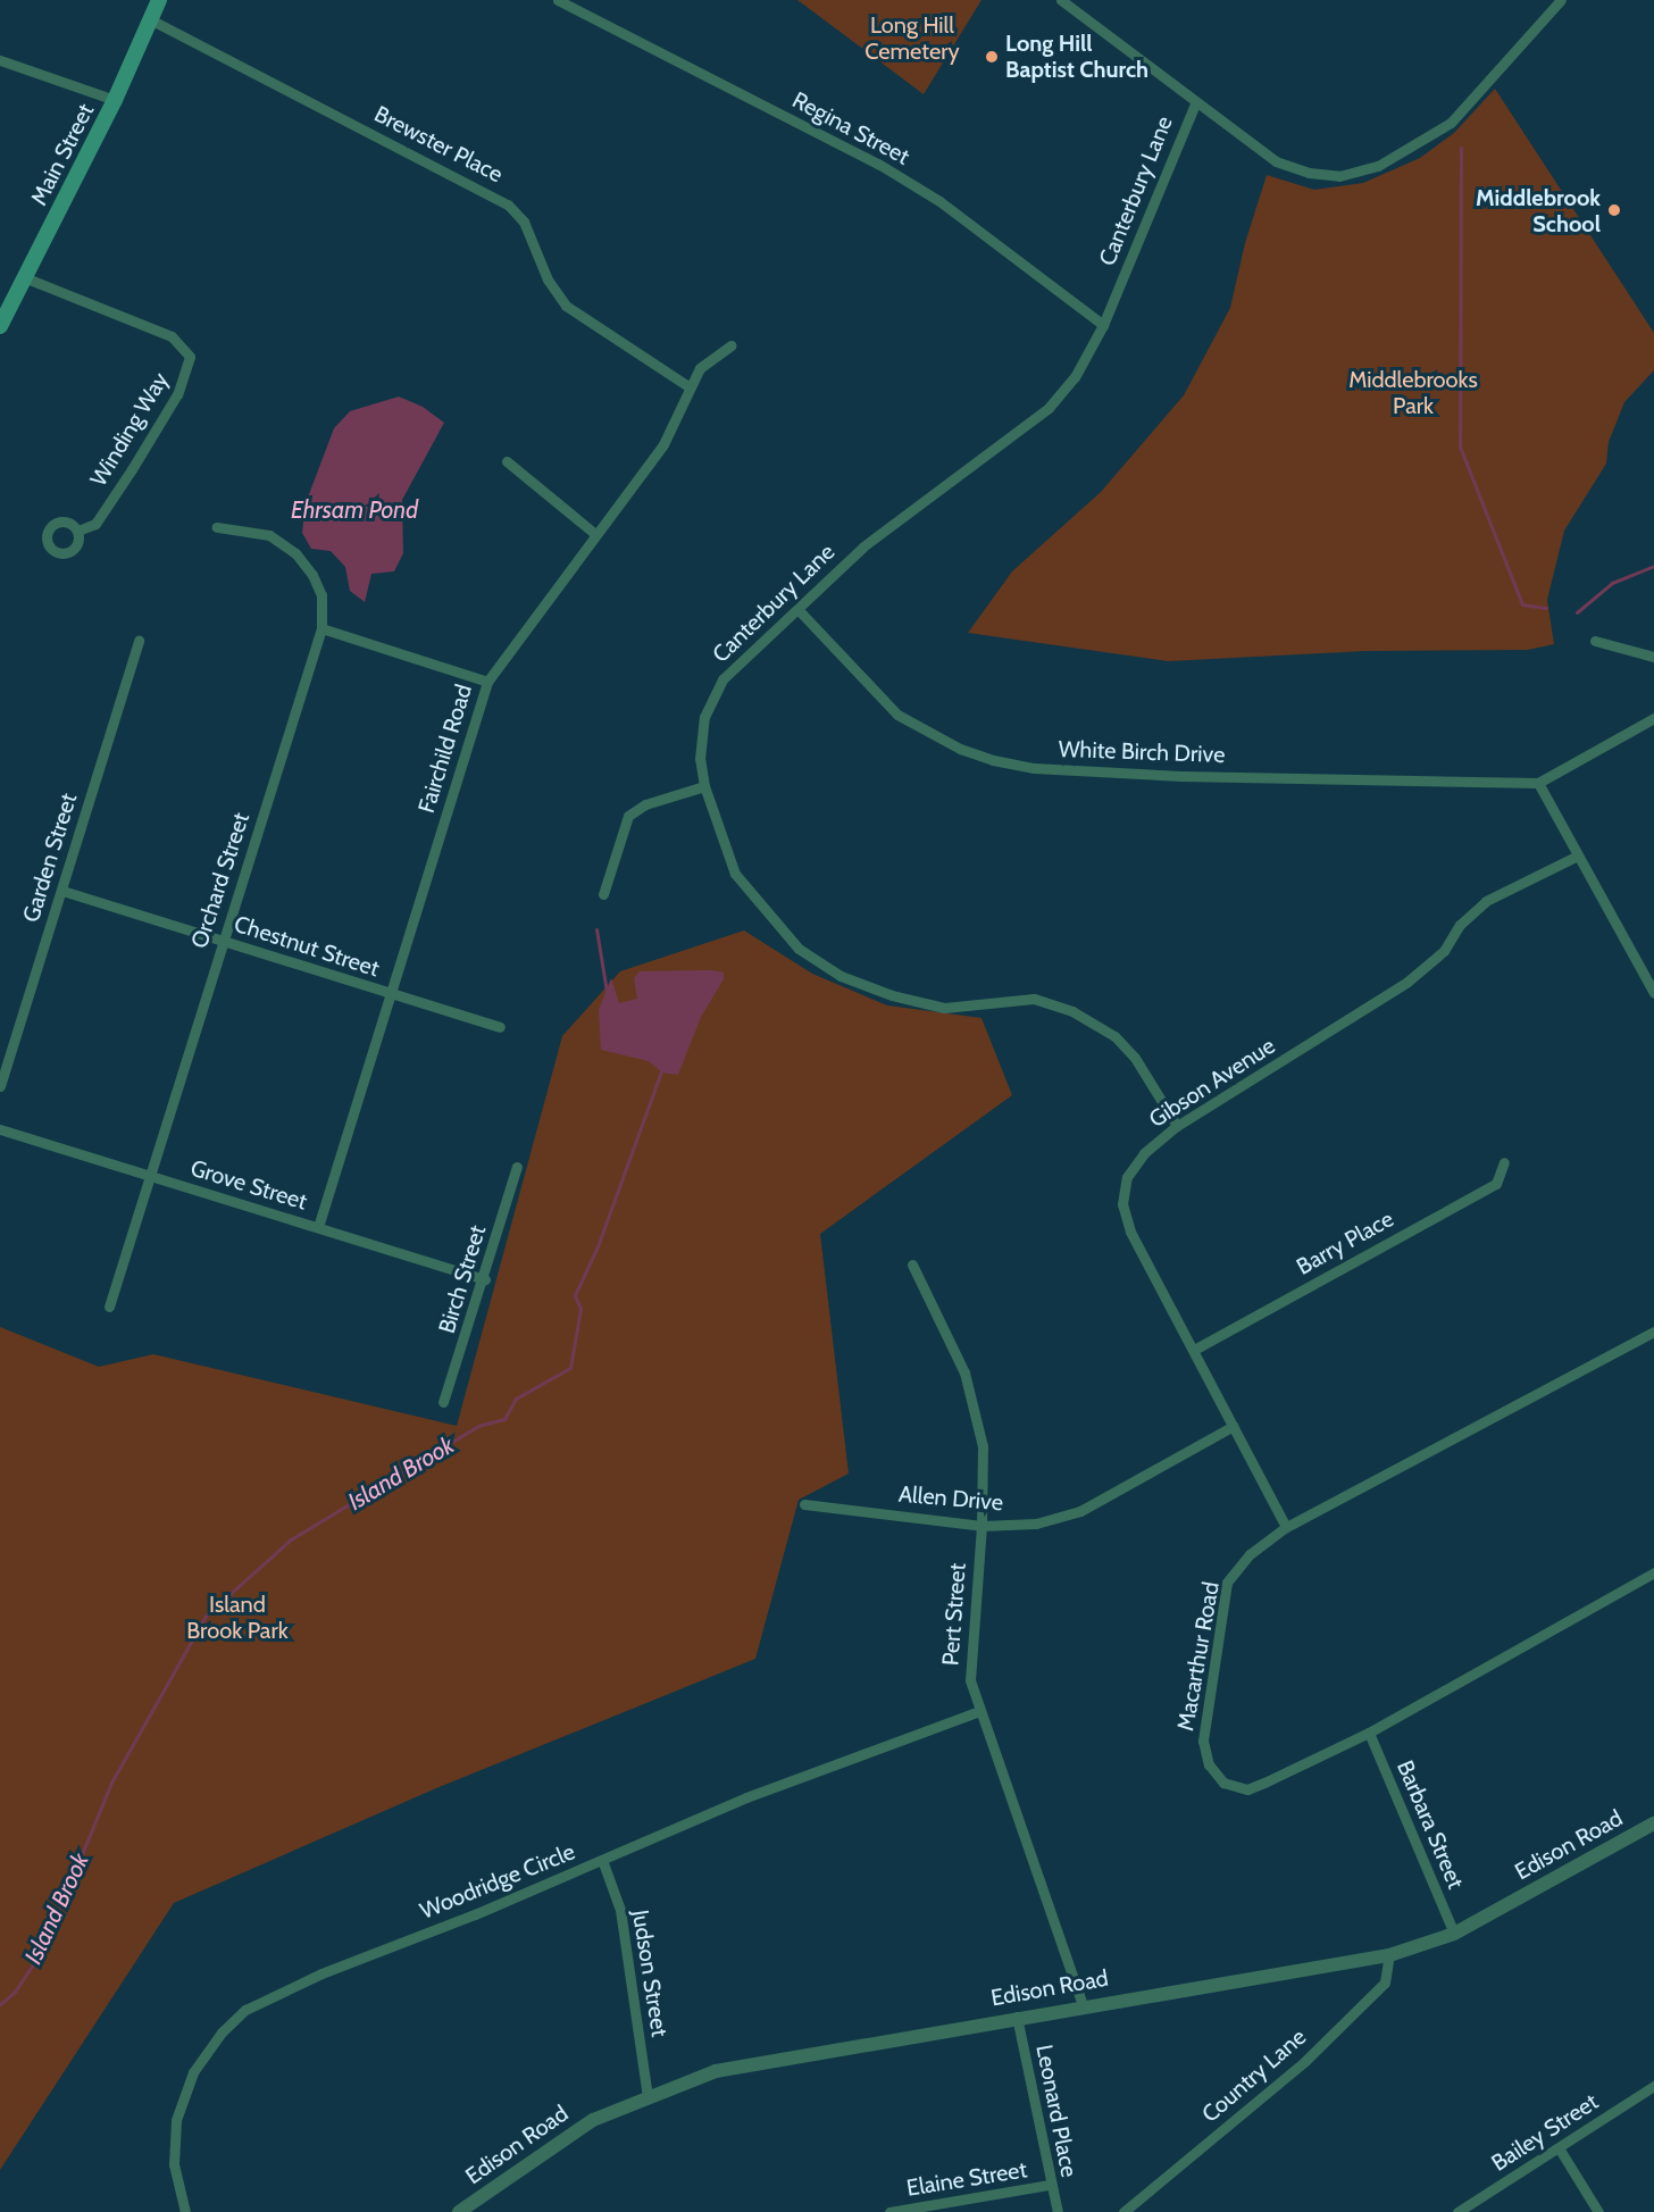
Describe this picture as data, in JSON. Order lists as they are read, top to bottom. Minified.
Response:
{"streets":{"main road":["Main Street"],"street":["Regina Street","Brewster Place","Canterbury Lane","Winding Way","Fairchild Road","White Birch Drive","Garden Street","Orchard Street","Chestnut Street","Gibson Avenue","Grove Street","Barry Place","Birch Street","Allen Drive","Pert Street","Macarthur Road","Barbara Street","Edison Road","Woodridge Circle","Judson Street","Country Lane","Leonard Place","Bailey Street","Elaine Street"]},"crossings":[["Regina Street","Canterbury Lane"],["Brewster Place","Main Street"],["Brewster Place","Fairchild Road"],["Main Street","Winding Way"],["Canterbury Lane","White Birch Drive"],["Canterbury Lane","Gibson Avenue"],["Fairchild Road","Chestnut Street"],["Fairchild Road","Grove Street"],["Garden Street","Chestnut Street"],["Orchard Street","Chestnut Street"],["Orchard Street","Grove Street"],["Gibson Avenue","Barry Place"],["Gibson Avenue","Allen Drive"],["Gibson Avenue","Macarthur Road"],["Grove Street","Birch Street"],["Allen Drive","Pert Street"],["Pert Street","Edison Road"],["Pert Street","Woodridge Circle"],["Macarthur Road","Barbara Street"],["Barbara Street","Edison Road"],["Edison Road","Judson Street"],["Edison Road","Country Lane"],["Edison Road","Leonard Place"],["Woodridge Circle","Judson Street"],["Leonard Place","Elaine Street"]],"water":["Ehrsam Pond","Island Brook"],"parks":["Long Hill Cemetery","Middlebrooks Park","Island Brook Park"],"places":["Long Hill Baptist Church","Middlebrook School"]}
